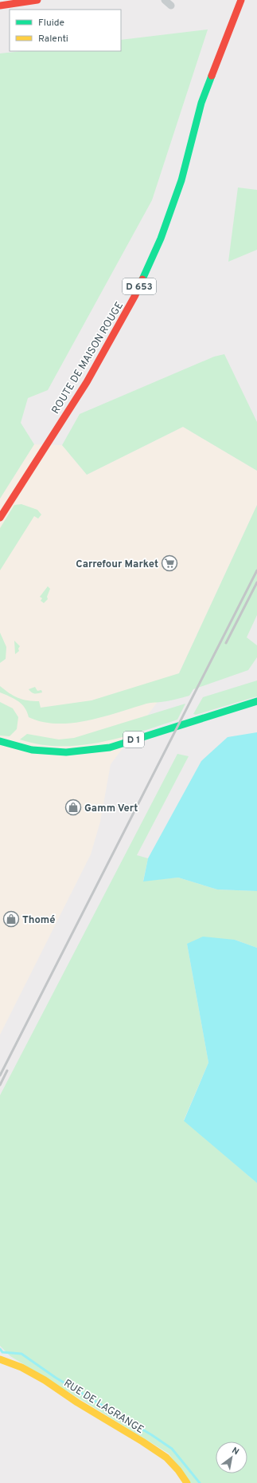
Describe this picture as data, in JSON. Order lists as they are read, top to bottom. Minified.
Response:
{"streets":{"main road":["D 653","ROUTE DE MAISON ROUGE","D 1","RUE DE LAGRANGE"]},"places":{"supermarket":["Carrefour Market"],"shop":["Gamm Vert","Thomé"]},"legend":["Fluide","Ralenti"],"north":"top right"}
